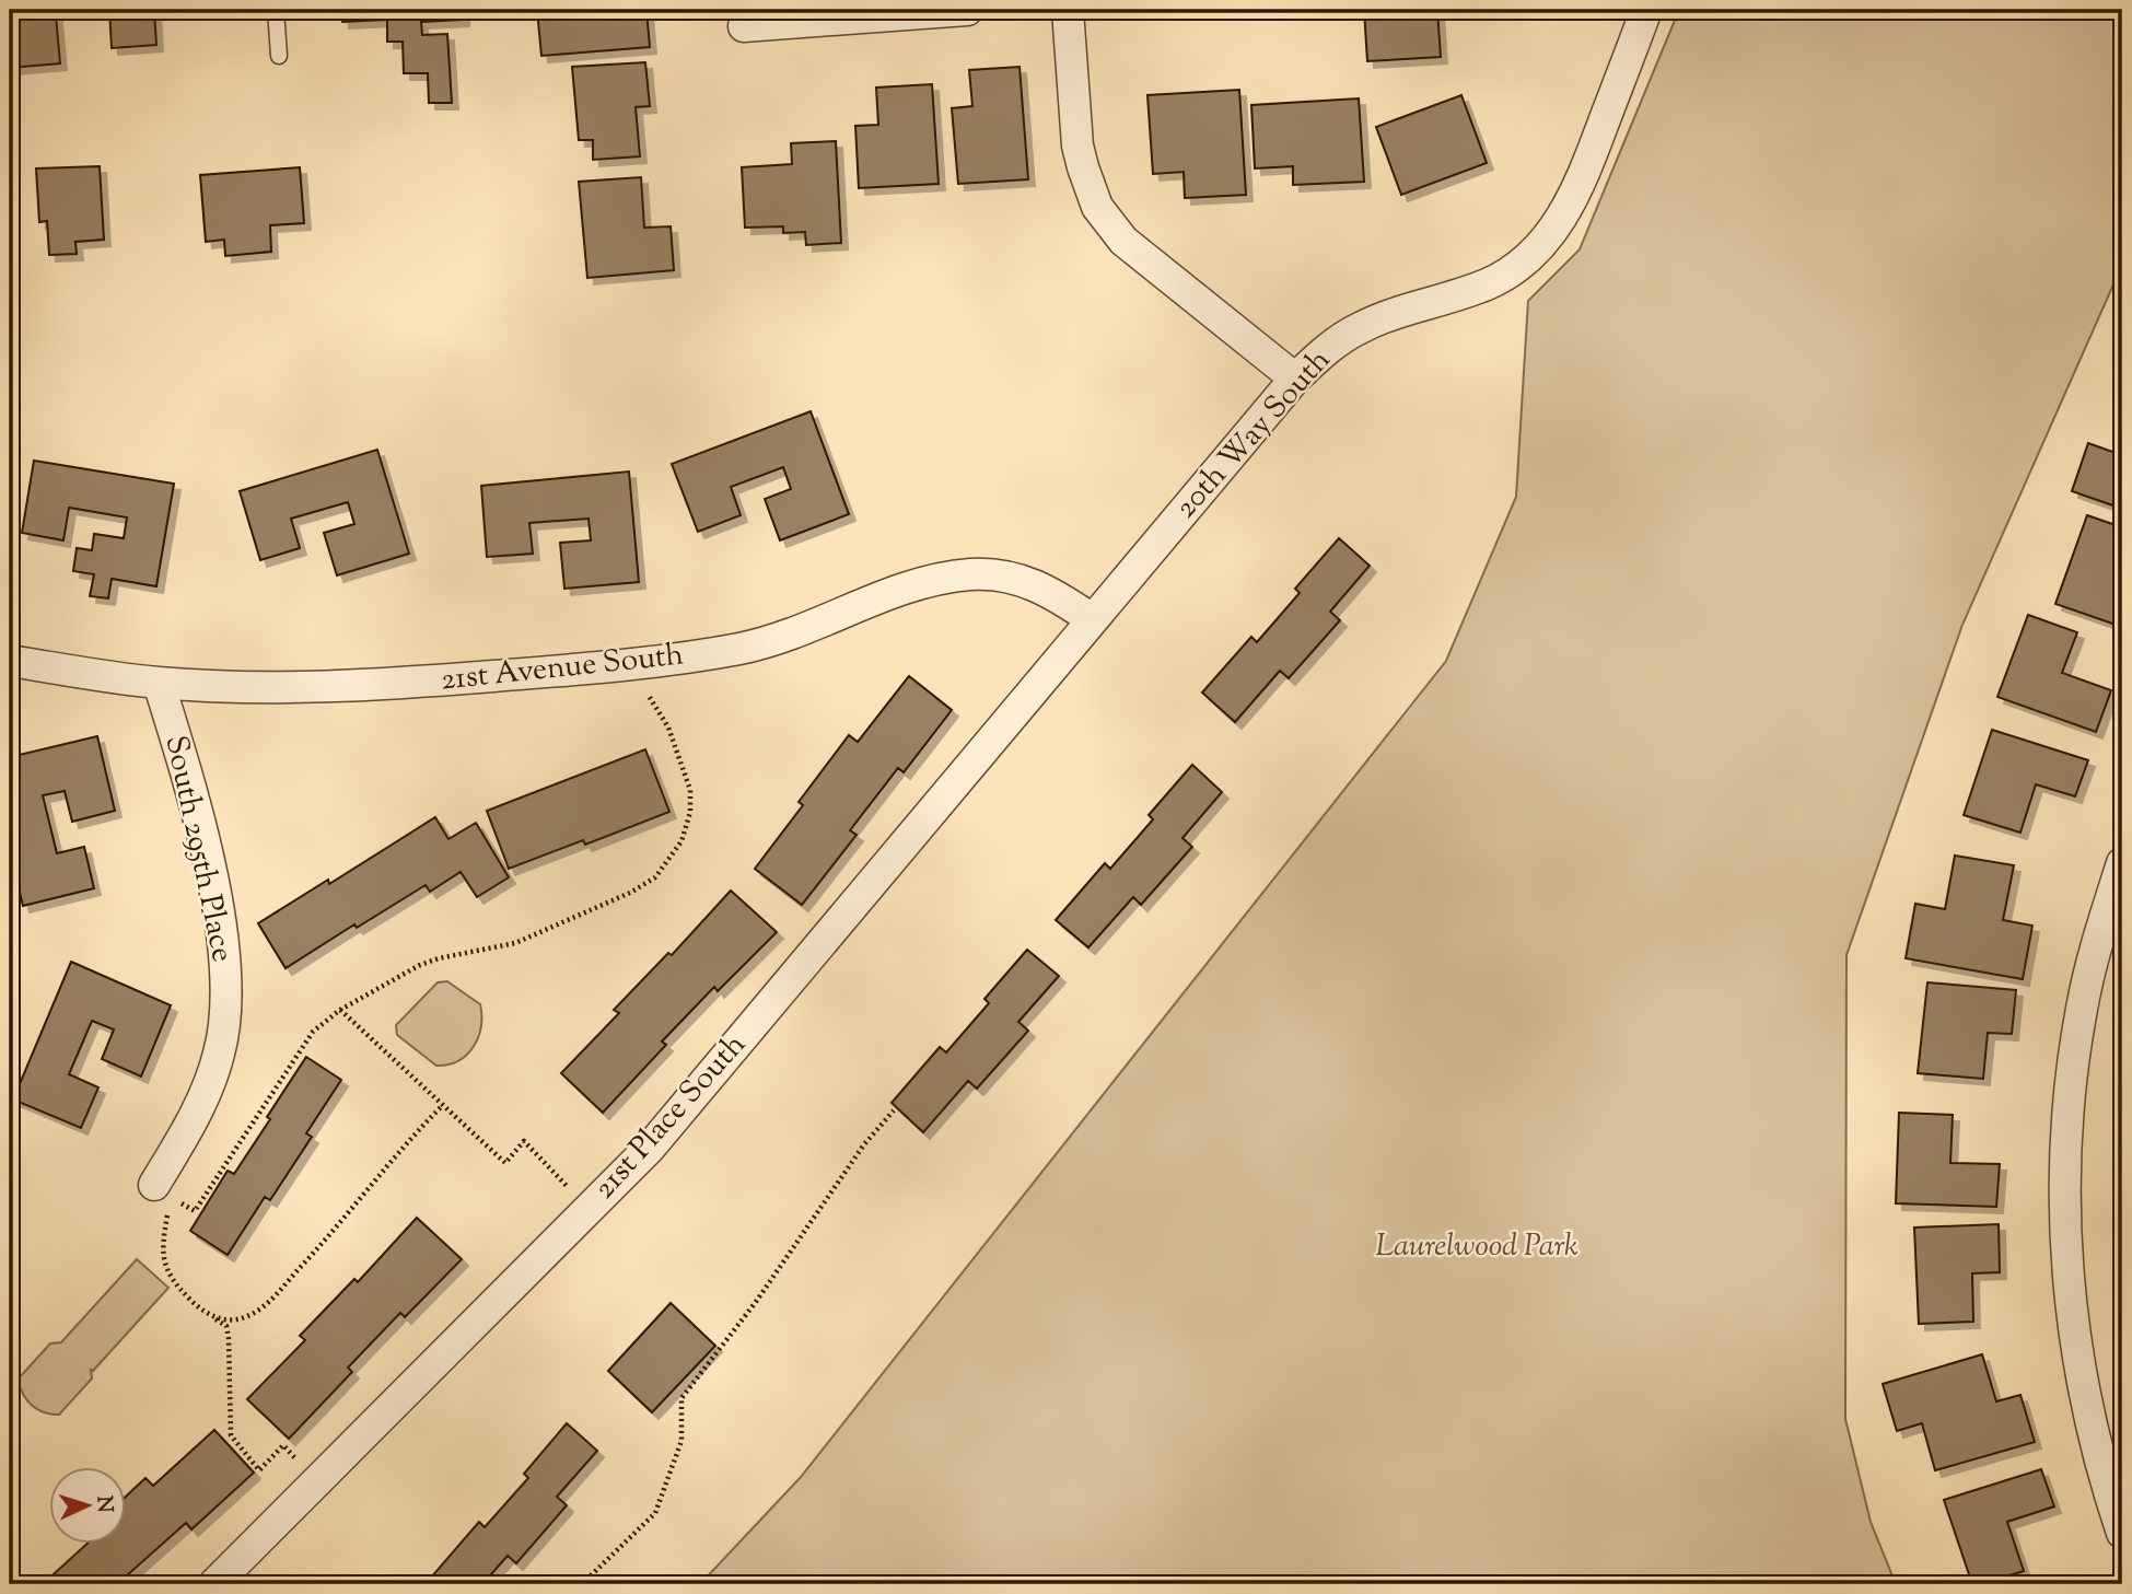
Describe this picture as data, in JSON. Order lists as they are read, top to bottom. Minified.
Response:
{"streets":{"street":["20th Way South","21st Avenue South","South 295th Place","21st Place South"]},"crossings":[["20th Way South","21st Avenue South"],["20th Way South","21st Place South"],["21st Avenue South","South 295th Place"],["21st Avenue South","21st Place South"]],"parks":["Laurelwood Park"],"north":"right"}
